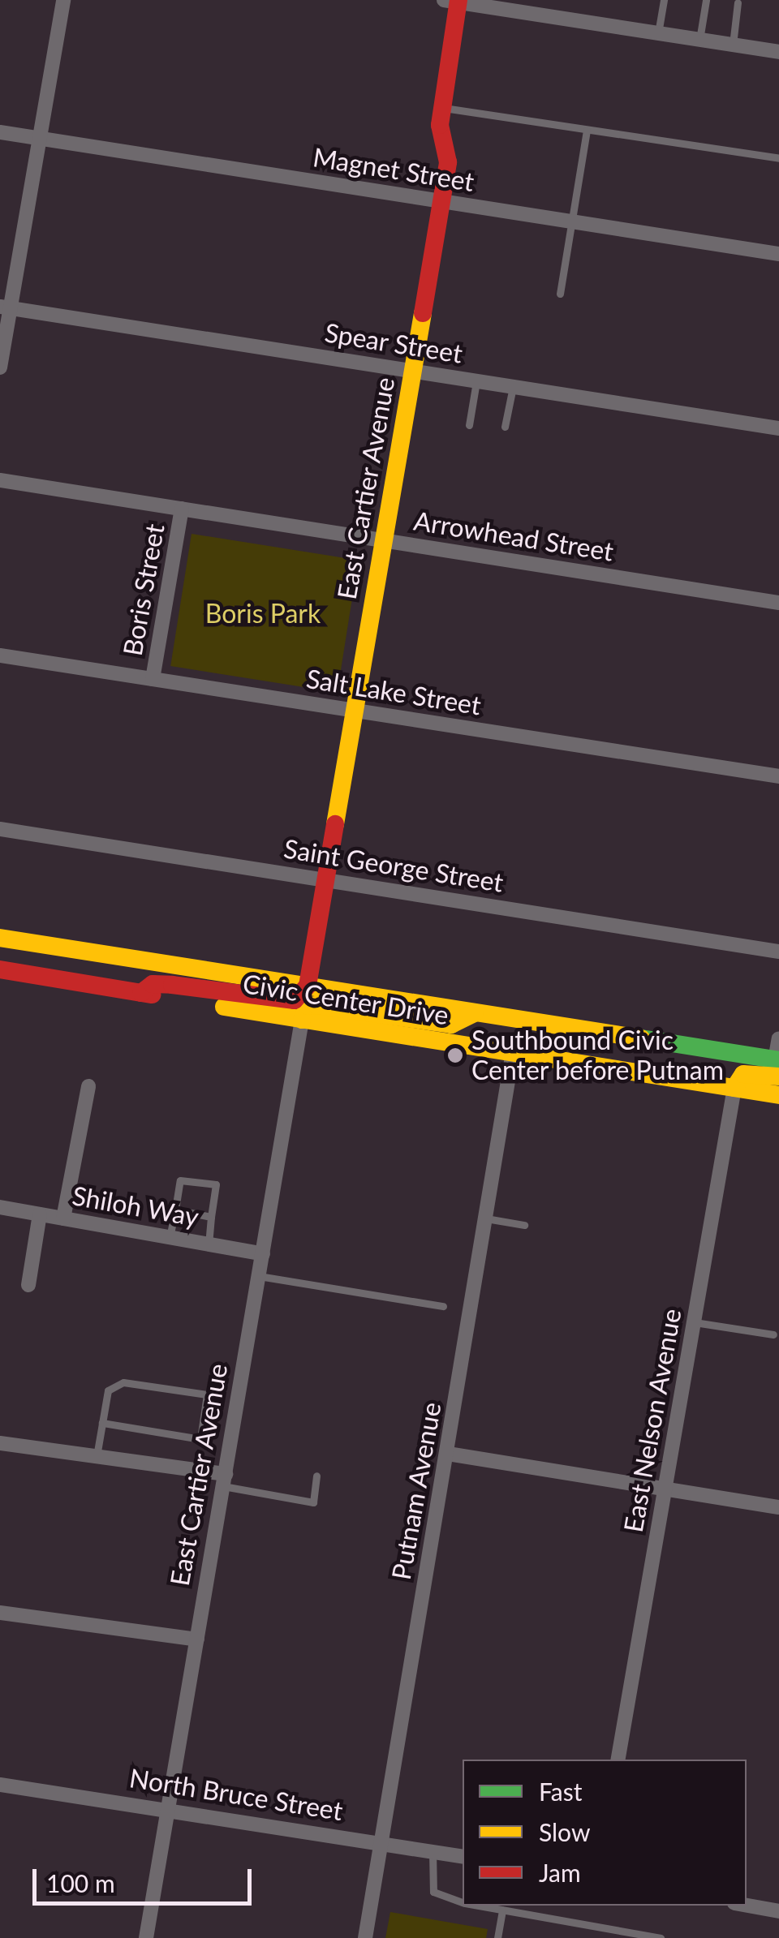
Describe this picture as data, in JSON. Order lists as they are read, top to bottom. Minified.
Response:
{"streets":{"main road":["East Cartier Avenue","Civic Center Drive"],"street":["Magnet Street","Spear Street","Arrowhead Street","Boris Street","Salt Lake Street","Saint George Street","Shiloh Way","East Nelson Avenue","Putnam Avenue","North Bruce Street"]},"crossings":[["Magnet Street","East Cartier Avenue"],["Spear Street","East Cartier Avenue"],["East Cartier Avenue","Arrowhead Street"],["East Cartier Avenue","Salt Lake Street"],["East Cartier Avenue","Saint George Street"],["East Cartier Avenue","Civic Center Drive"],["East Cartier Avenue","Shiloh Way"],["East Cartier Avenue","North Bruce Street"],["Arrowhead Street","Boris Street"],["Boris Street","Salt Lake Street"],["Civic Center Drive","East Nelson Avenue"],["Civic Center Drive","Putnam Avenue"],["Putnam Avenue","North Bruce Street"]],"parks":["Boris Park"],"places":["Southbound Civic Center before Putnam"],"legend":["Fast","Slow","Jam"],"scale_bar":"100 m"}
